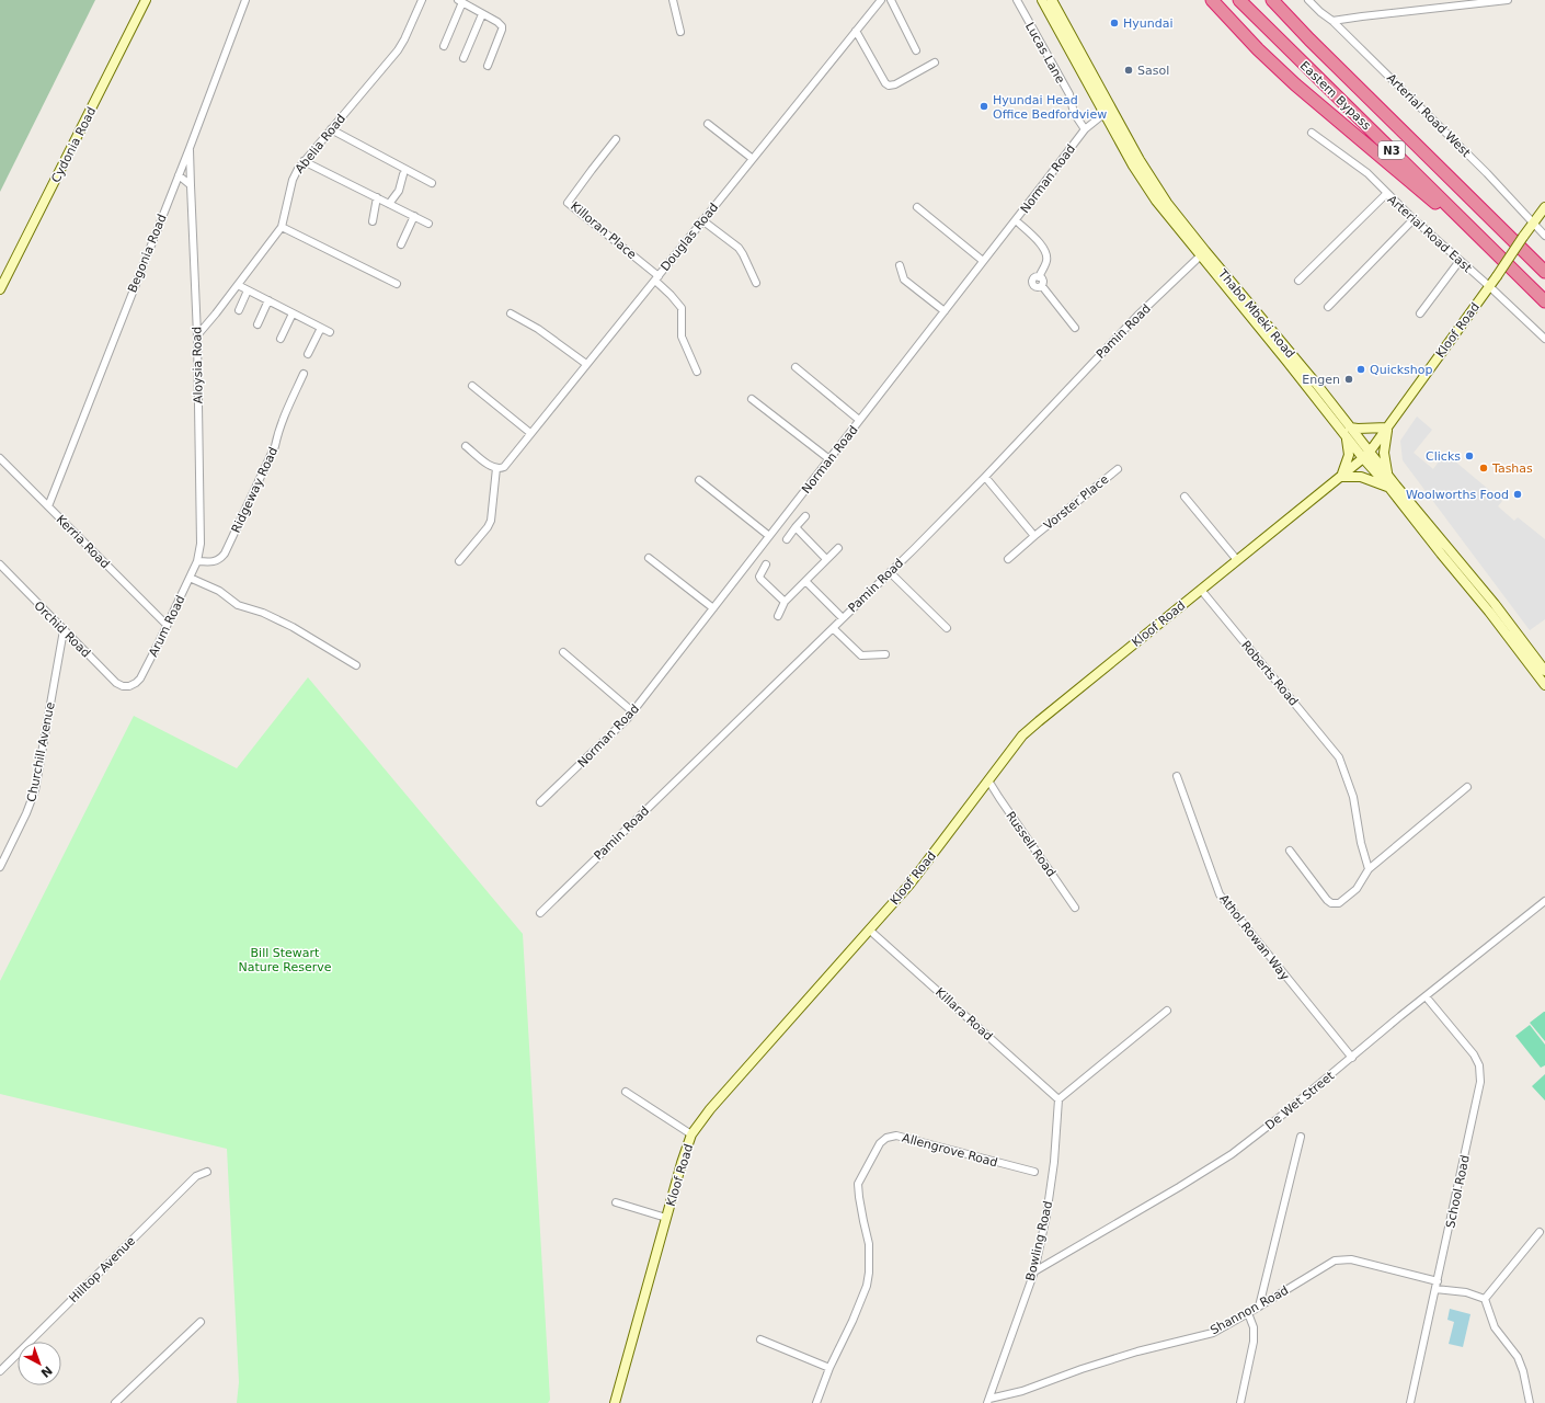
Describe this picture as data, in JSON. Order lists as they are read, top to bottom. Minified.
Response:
{"streets":{"highway":["Eastern Bypass","N3"],"main road":["Cydonia Road","Thabo Mbeki Road","Kloof Road"],"street":["Lucas Lane","Arterial Road West","Abelia Road","Norman Road","Killoran Place","Arterial Road East","Douglas Road","Begonia Road","Pamin Road","Aloysia Road","Ridgeway Road","Vorster Place","Kerria Road","Arum Road","Orchid Road","Roberts Road","Churchill Avenue","Russell Road","Athol Rowan Way","Killara Road","De Wet Street","Allengrove Road","School Road","Bowling Road","Hilltop Avenue","Shannon Road"]},"crossings":[["Lucas Lane","Norman Road"],["Arterial Road West","Kloof Road"],["Abelia Road","Aloysia Road"],["Norman Road","Thabo Mbeki Road"],["Killoran Place","Douglas Road"],["Arterial Road East","Kloof Road"],["Begonia Road","Aloysia Road"],["Begonia Road","Kerria Road"],["Thabo Mbeki Road","Kloof Road"],["Thabo Mbeki Road","Pamin Road"],["Kloof Road","Roberts Road"],["Kloof Road","Russell Road"],["Kloof Road","Killara Road"],["Pamin Road","Vorster Place"],["Aloysia Road","Ridgeway Road"],["Aloysia Road","Arum Road"],["Ridgeway Road","Arum Road"],["Kerria Road","Arum Road"],["Arum Road","Orchid Road"],["Orchid Road","Churchill Avenue"],["Athol Rowan Way","De Wet Street"],["Killara Road","Bowling Road"],["De Wet Street","School Road"],["De Wet Street","Bowling Road"],["School Road","Shannon Road"],["Bowling Road","Shannon Road"]],"parks":["Bill Stewart Nature Reserve"],"places":["Hyundai","Sasol","Hyundai Head Office Bedfordview","Quickshop","Engen","Clicks","Tashas","Woolworths Food"],"north":"bottom right"}
